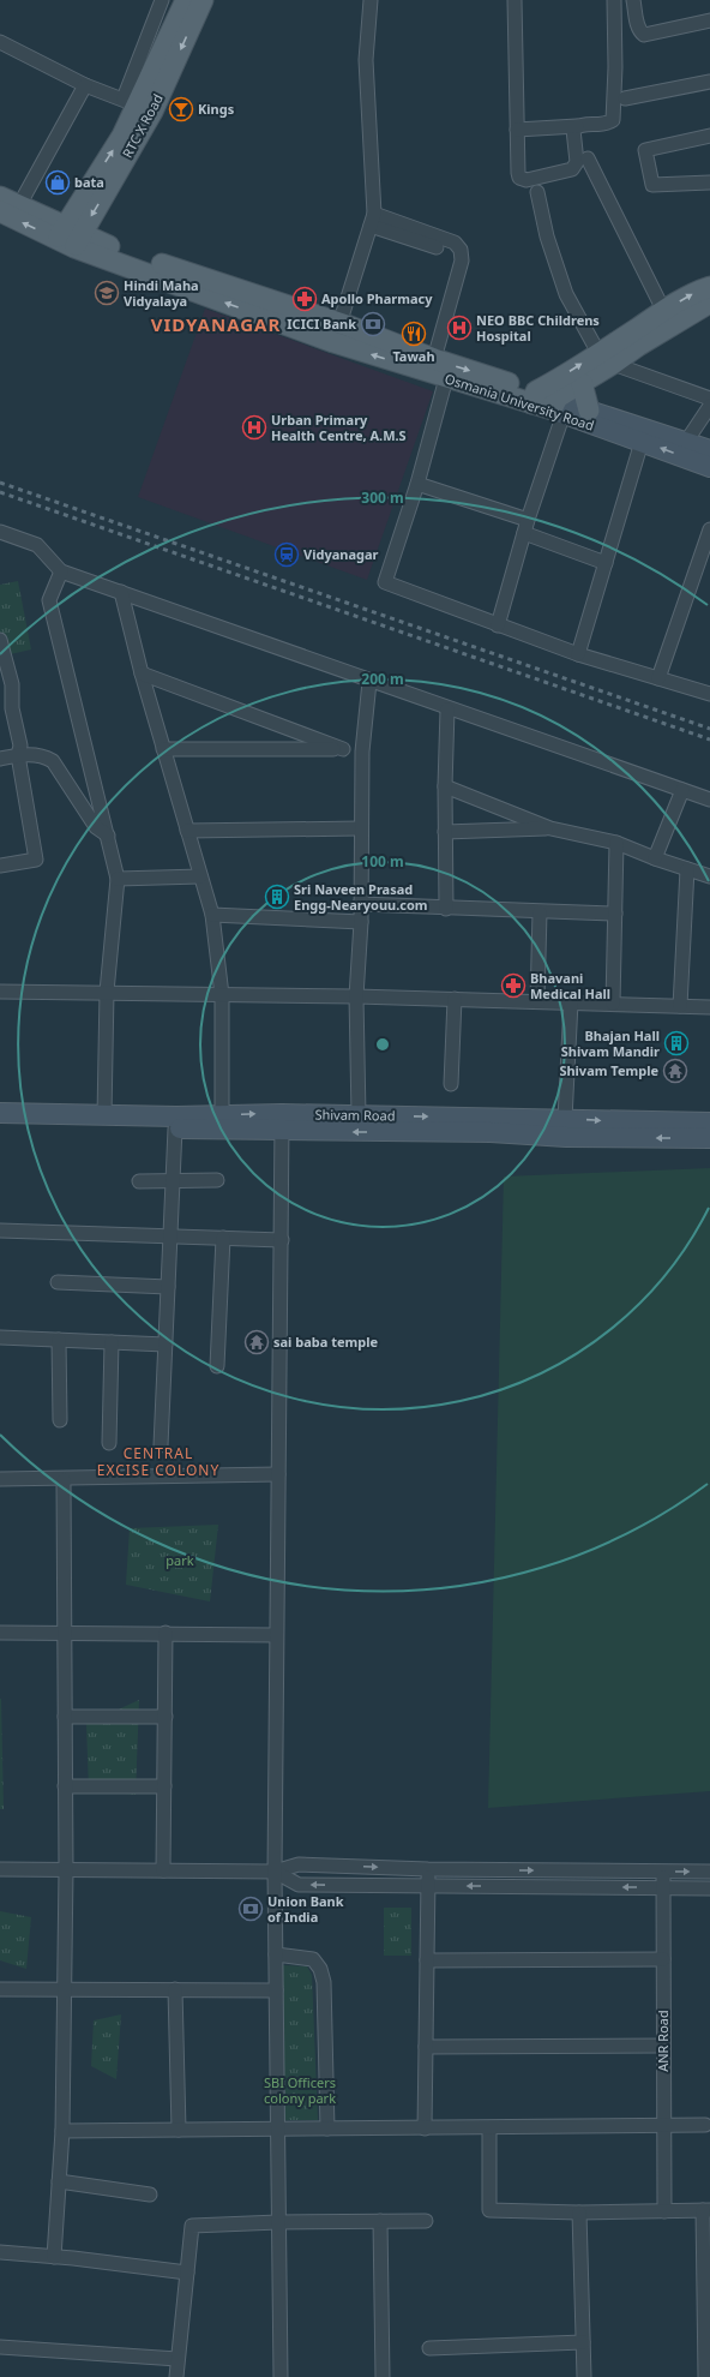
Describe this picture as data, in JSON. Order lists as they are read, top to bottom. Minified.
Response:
{"streets":{"main road":["RTC X Road","Osmania University Road","Shivam Road"],"street":["ANR Road"]},"crossings":[["RTC X Road","Osmania University Road"]],"districts":["VIDYANAGAR","CENTRAL EXCISE COLONY"],"parks":["park","SBI Officers colony park"],"places":{"bar":["Kings"],"shop":["bata"],"school or university":["Hindi Maha Vidyalaya"],"pharmacy":["Apollo Pharmacy","Bhavani Medical Hall"],"bank":["ICICI Bank","Union Bank of India"],"hospital":["NEO BBC Childrens Hospital","Urban Primary Health Centre, A.M.S"],"restaurant":["Tawah"],"station":["Vidyanagar"],"building":["Sri Naveen Prasad Engg-Nearyouu.com","Bhajan Hall Shivam Mandir"],"temple":["Shivam Temple","sai baba temple"]},"rings":["300 m","200 m","100 m"]}
